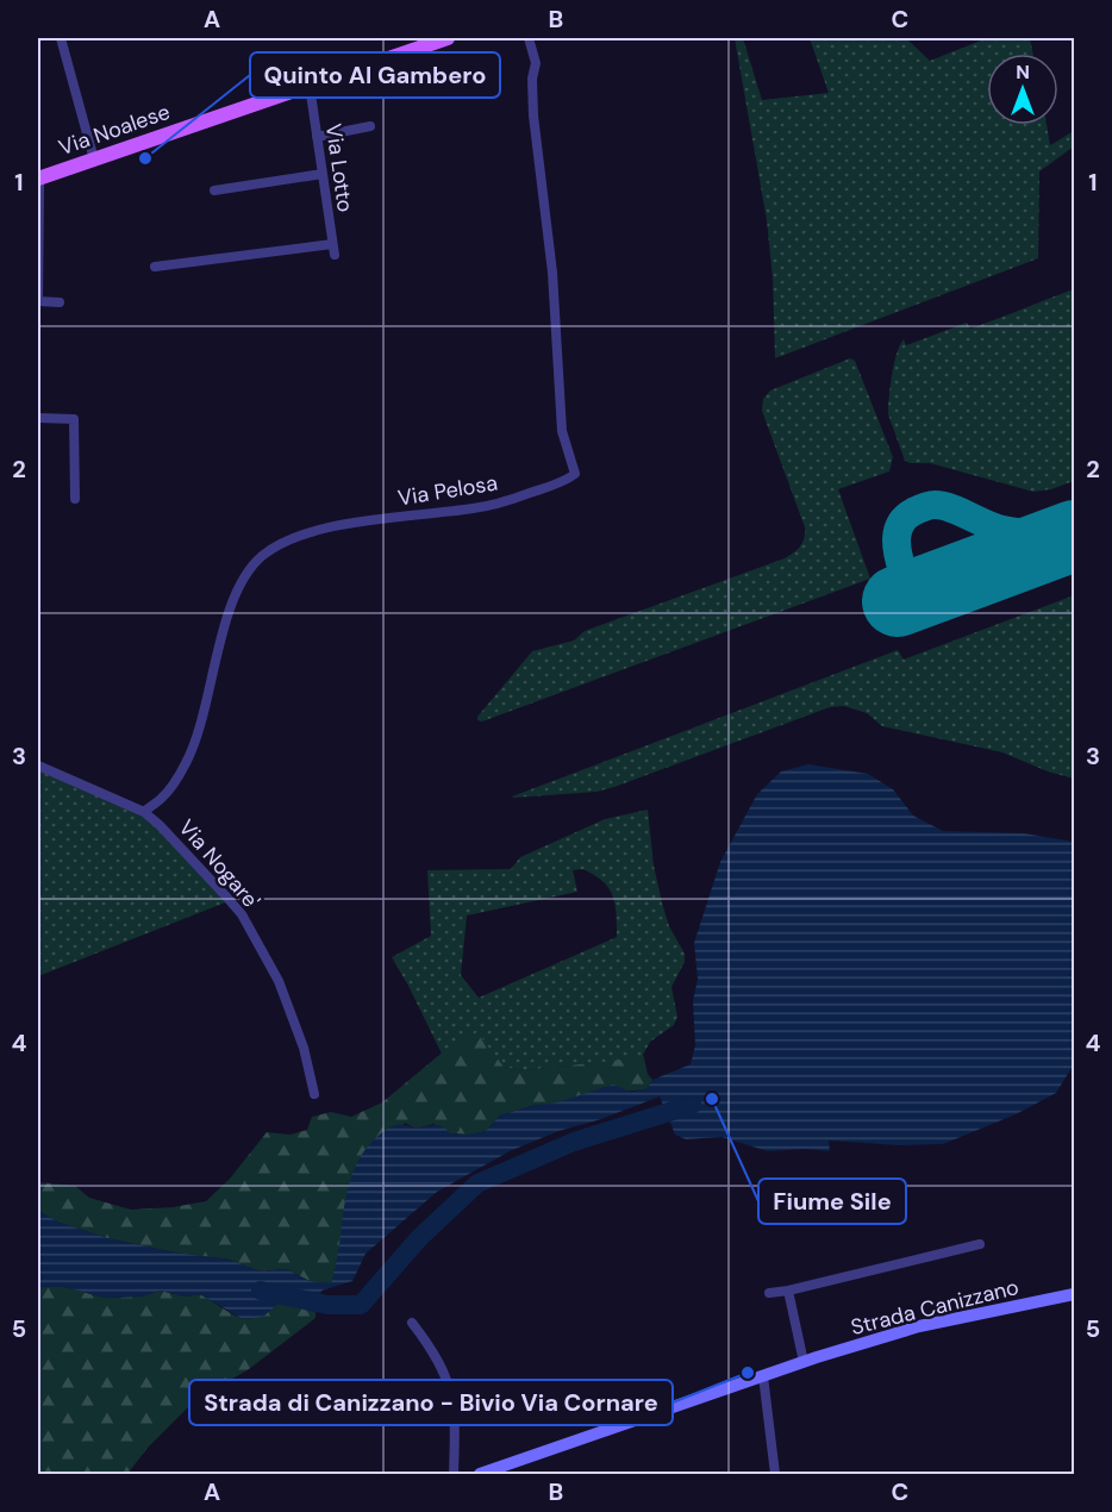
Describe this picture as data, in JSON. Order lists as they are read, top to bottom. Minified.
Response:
{"streets":{"main road":["Via Noalese"],"street":["Via Lotto","Via Pelosa","Via Nogare'","Strada Canizzano"]},"crossings":[["Via Noalese","Via Lotto"],["Via Pelosa","Via Nogare'"]],"places":["Quinto Al Gambero","Fiume Sile","Strada di Canizzano - Bivio Via Cornare"],"north":"top","grid":{"columns":["A","B","C"],"rows":["1","2","3","4","5"]}}
